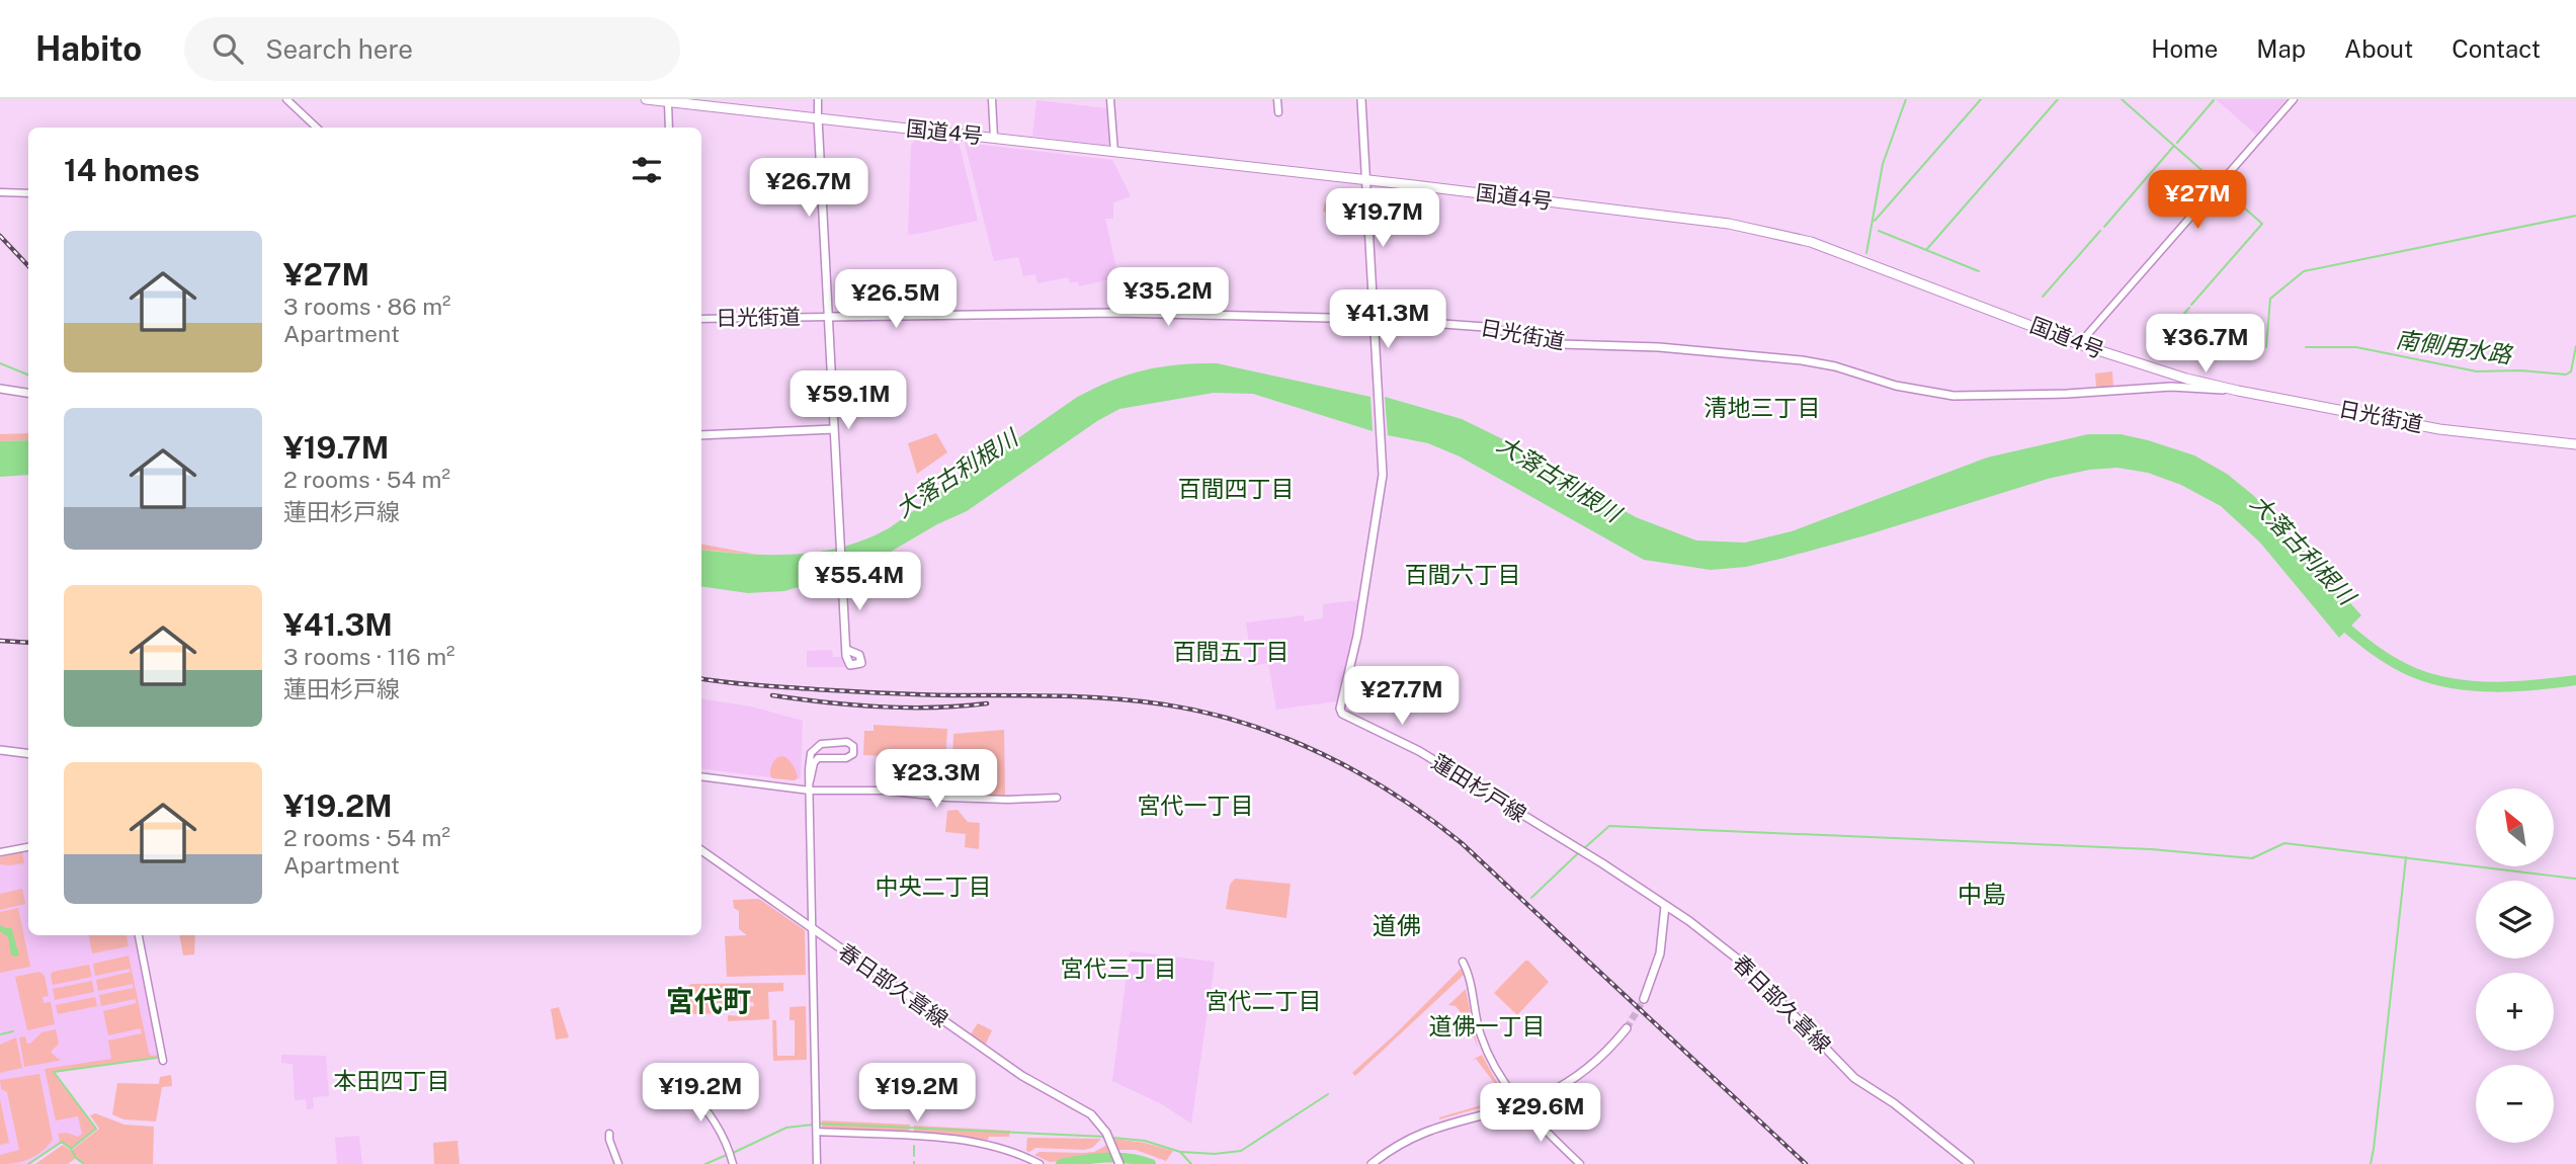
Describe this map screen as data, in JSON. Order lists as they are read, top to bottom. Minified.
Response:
{"streets":{"highway":["国道4号","日光街道"],"main road":["蓮田杉戸線","春日部久喜線"]},"crossings":[["国道4号","日光街道"],["日光街道","蓮田杉戸線"],["蓮田杉戸線","春日部久喜線"]],"districts":["清地三丁目","百間四丁目","百間六丁目","百間五丁目","宮代一丁目","中央二丁目","中島","道佛","宮代三丁目","宮代町","宮代二丁目","道佛一丁目","本田四丁目"],"water":["南側用水路","大落古利根川"],"north":"top left","page":{"header":"Habito","search":"Search here","nav":["Home","Map","About","Contact"],"heading":"14 homes","price":["¥26.7M","¥27M","¥19.7M","¥35.2M","¥26.5M","¥41.3M","¥36.7M","¥59.1M","¥55.4M","¥27.7M","¥23.3M","¥19.2M","¥19.2M","¥29.6M"],"list":[{"name":"¥27M","note":"3 rooms · 86 m² · Apartment"},{"name":"¥19.7M","note":"2 rooms · 54 m² · 蓮田杉戸線"},{"name":"¥41.3M","note":"3 rooms · 116 m² · 蓮田杉戸線"},{"name":"¥19.2M","note":"2 rooms · 54 m² · Apartment"}],"map_buttons":["+","−"]}}
